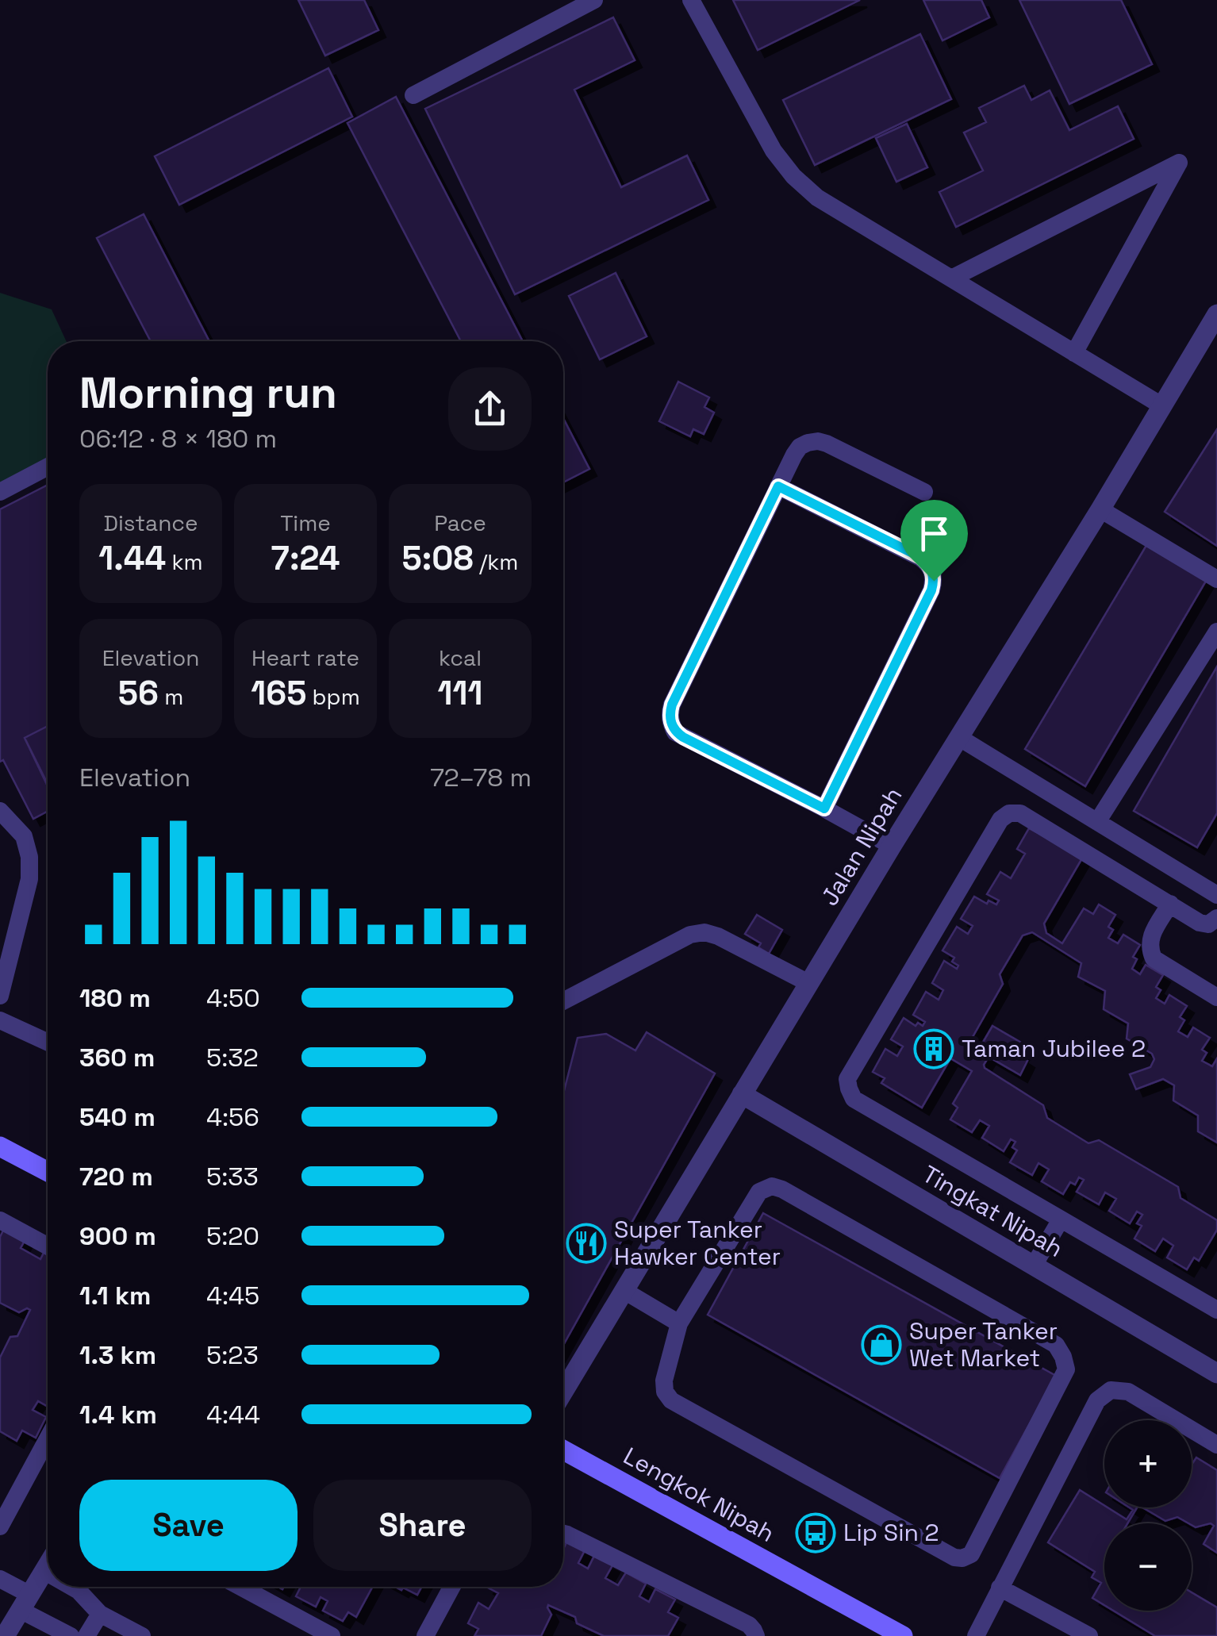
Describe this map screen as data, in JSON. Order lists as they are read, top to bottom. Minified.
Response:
{"streets":{"street":["Jalan Nipah","Tingkat Nipah","Lengkok Nipah"]},"crossings":[["Jalan Nipah","Tingkat Nipah"]],"places":{"building":["Taman Jubilee 2"],"restaurant":["Super Tanker Hawker Center"],"shop":["Super Tanker Wet Market"],"bus stop":["Lip Sin 2"]},"page":{"heading":["Morning run","06:12 · 8 × 180 m"],"stats":[["Distance","1.44 km"],["Time","7:24"],["Pace","5:08 /km"],["Elevation","56 m"],["Heart rate","165 bpm"],["kcal","111"]],"chart":["Elevation","72–78 m"],"list":[{"name":"180 m","note":"4:50"},{"name":"360 m","note":"5:32"},{"name":"540 m","note":"4:56"},{"name":"720 m","note":"5:33"},{"name":"900 m","note":"5:20"},{"name":"1.1 km","note":"4:45"},{"name":"1.3 km","note":"5:23"},{"name":"1.4 km","note":"4:44"}],"map_buttons":["+","−"],"buttons":["Save","Share"]}}
